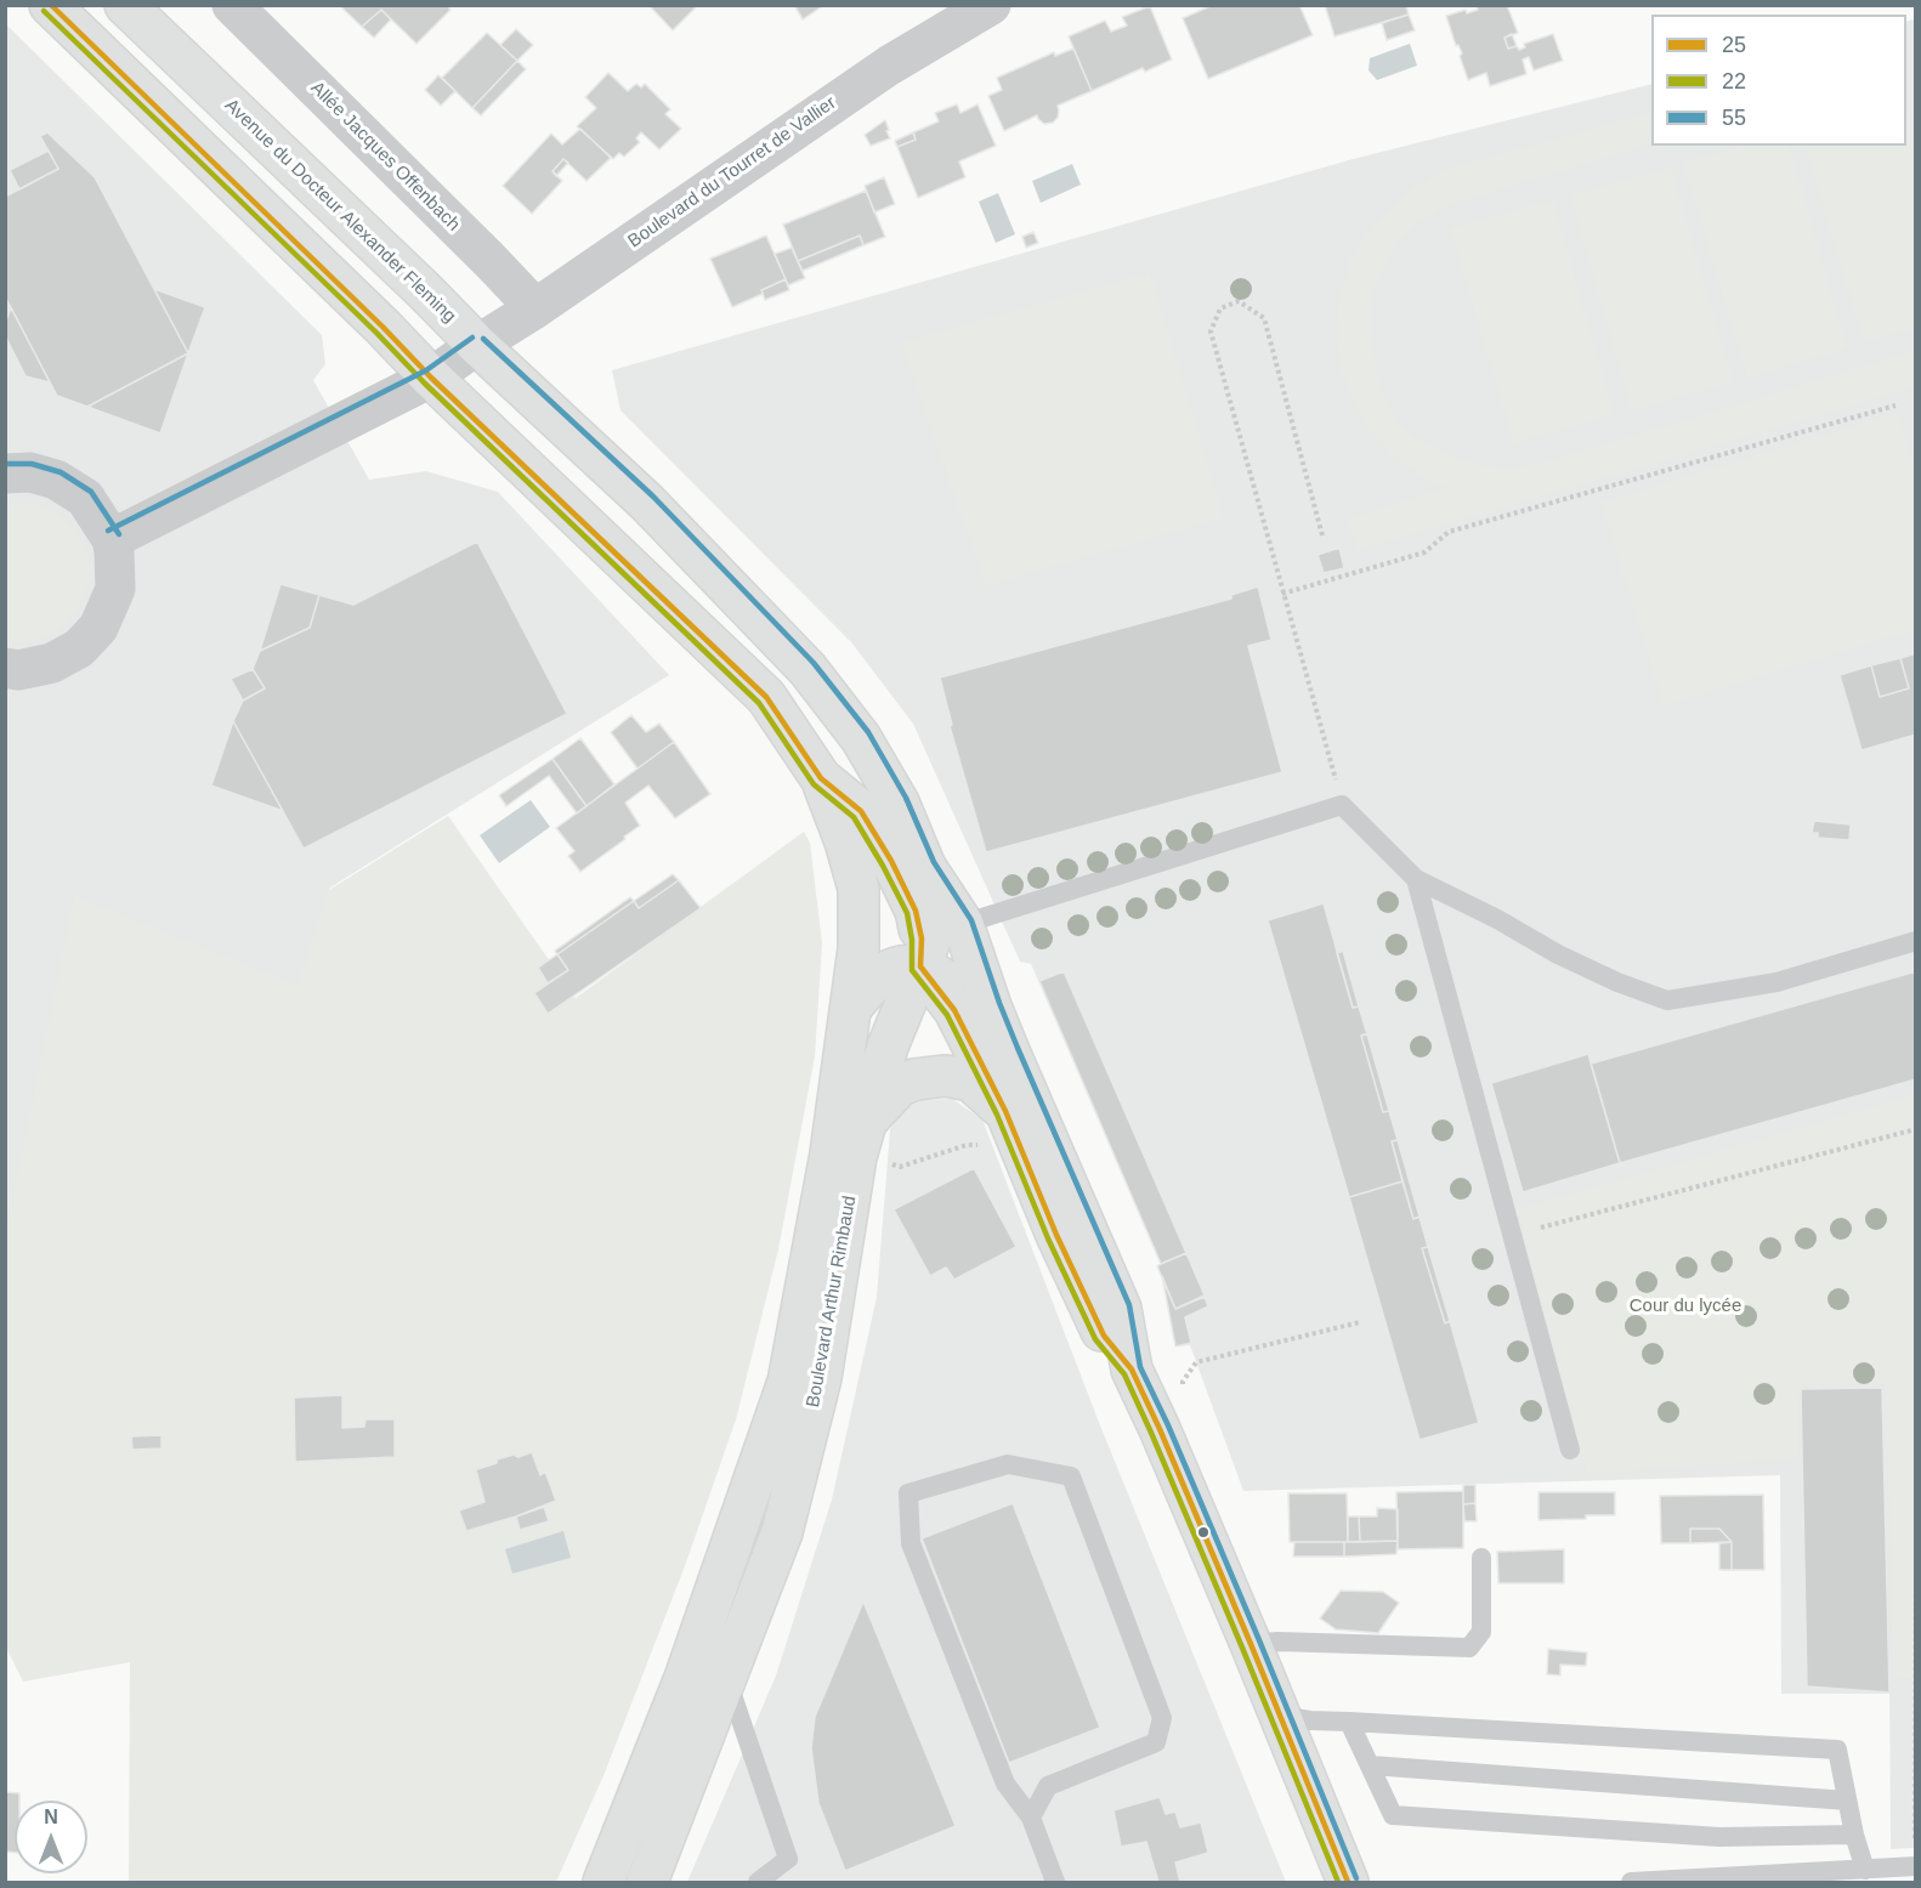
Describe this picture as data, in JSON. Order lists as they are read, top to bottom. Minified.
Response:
{"streets":{"main road":["Avenue du Docteur Alexander Fleming","Boulevard Arthur Rimbaud"],"street":["Allée Jacques Offenbach","Boulevard du Tourret de Vallier"]},"crossings":[["Allée Jacques Offenbach","Boulevard du Tourret de Vallier"],["Boulevard du Tourret de Vallier","Avenue du Docteur Alexander Fleming"],["Avenue du Docteur Alexander Fleming","Boulevard Arthur Rimbaud"]],"parks":["Cour du lycée"],"lines":["transit line 25","transit line 22","transit line 55"],"legend":["25","22","55"],"north":"top"}
